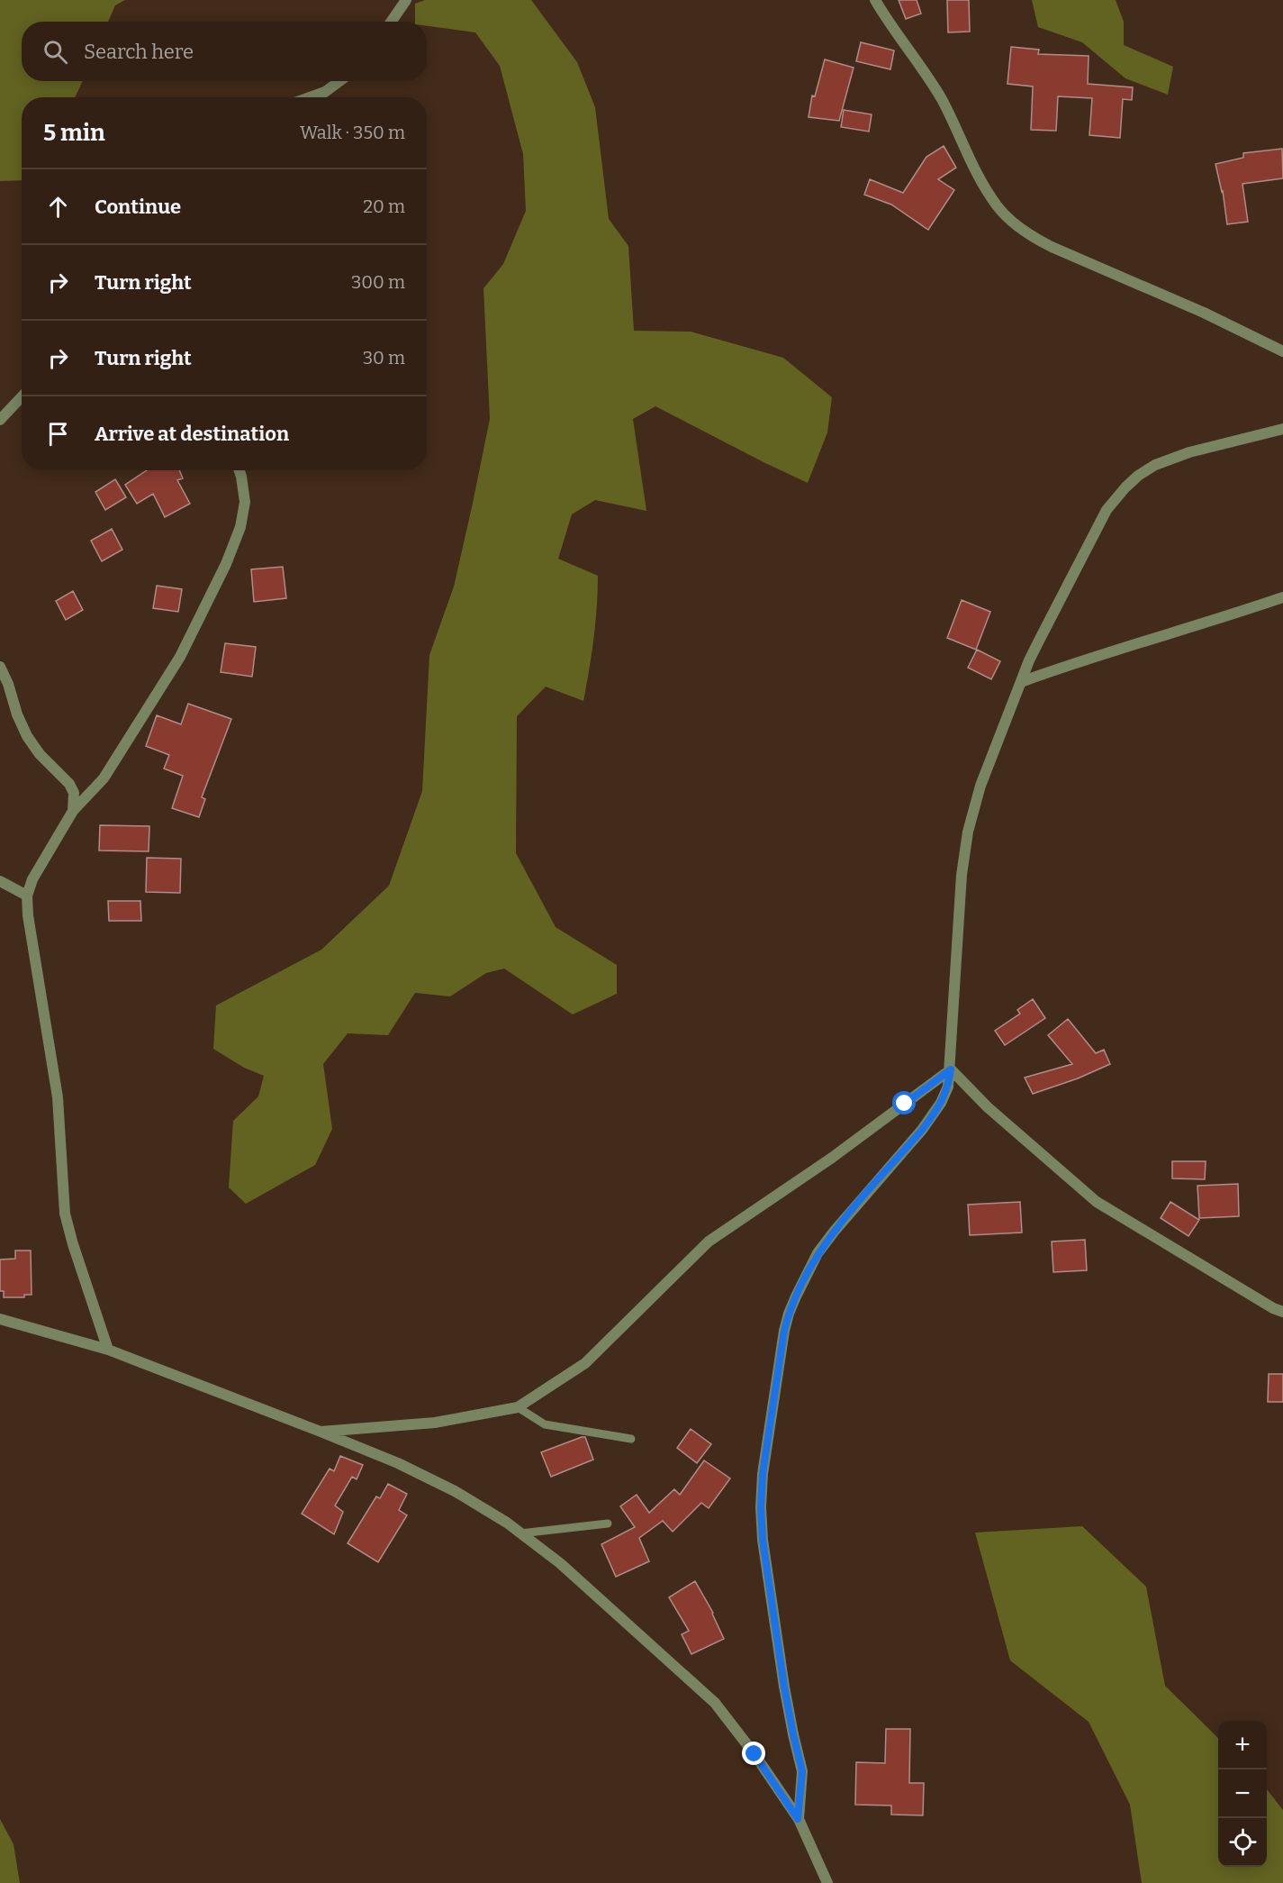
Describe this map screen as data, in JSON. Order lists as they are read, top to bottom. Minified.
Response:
{"page":{"search":"Search here","heading":["5 min","Walk · 350 m"],"list":[["Continue","20 m"],["Turn right","300 m"],["Turn right","30 m"],"Arrive at destination"],"map_buttons":["+","−"]}}
